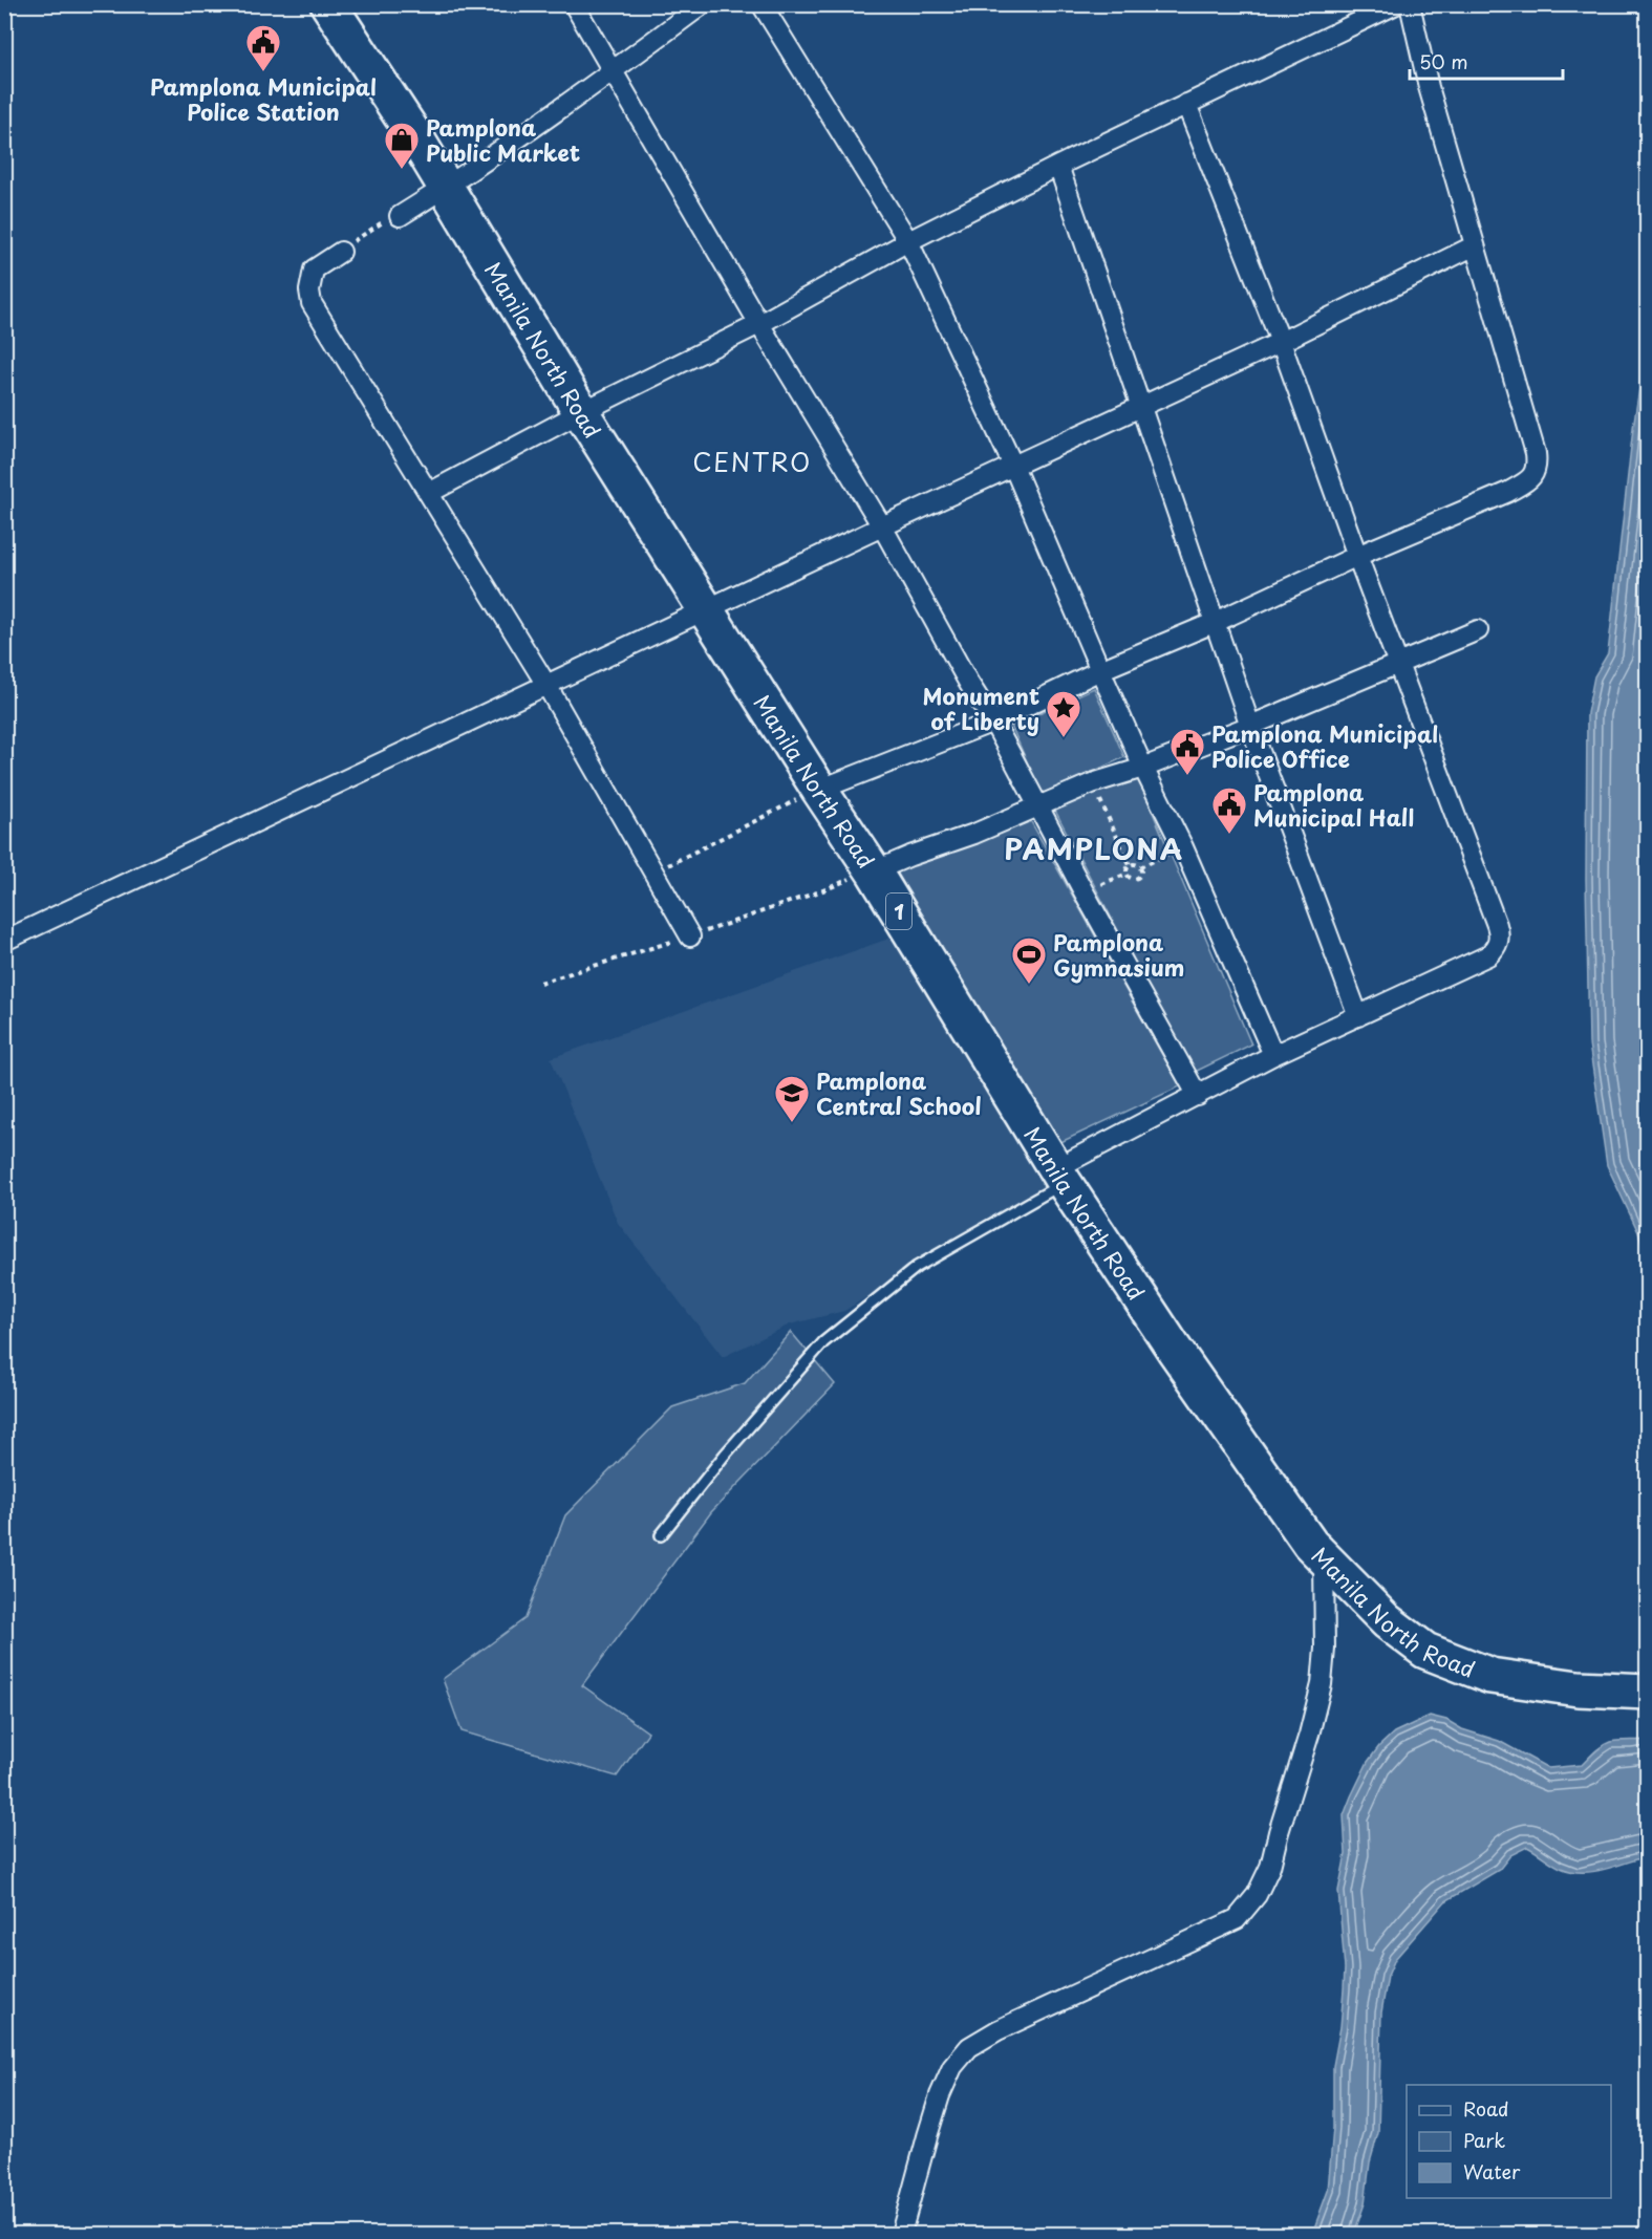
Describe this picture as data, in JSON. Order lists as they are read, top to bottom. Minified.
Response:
{"streets":{"highway":["Manila North Road","1"]},"districts":["CENTRO","PAMPLONA"],"places":{"public building":["Pamplona Municipal Police Station","Pamplona Municipal Police Office","Pamplona Municipal Hall"],"shop":["Pamplona Public Market"],"place":["Monument of Liberty"],"sports":["Pamplona Gymnasium"],"school or university":["Pamplona Central School"]},"legend":["Road","Park","Water"],"scale_bar":"50 m"}
